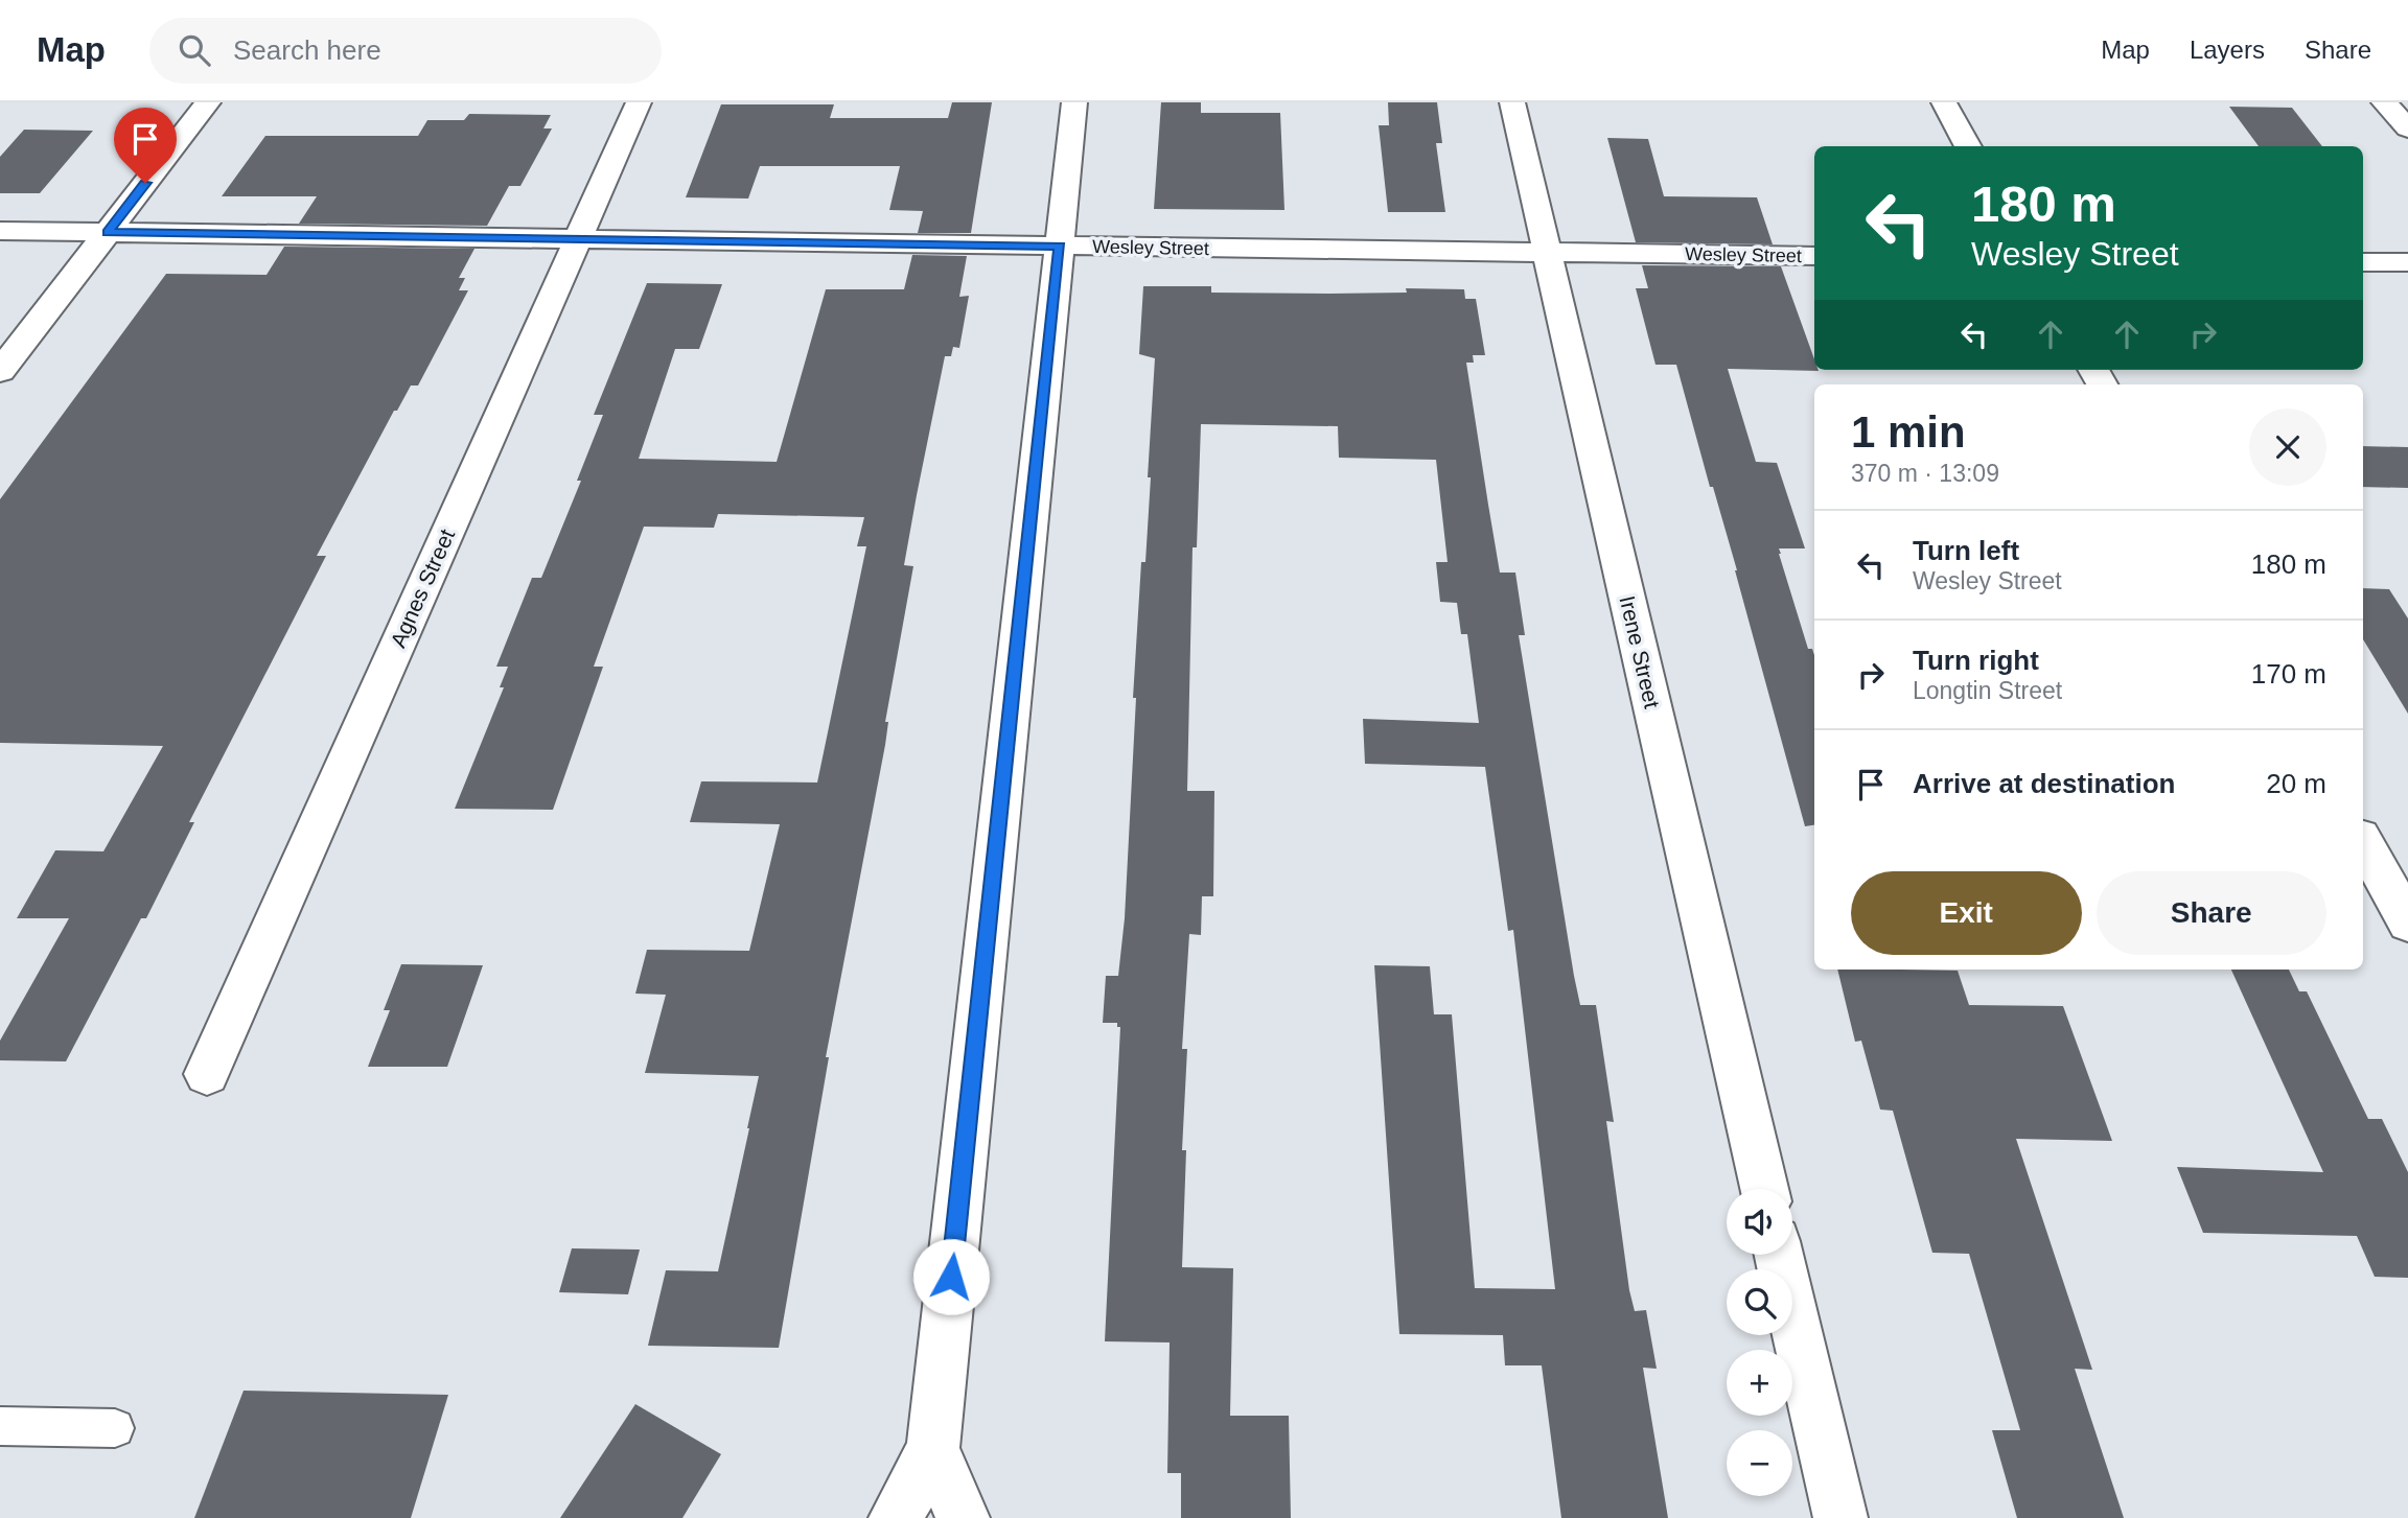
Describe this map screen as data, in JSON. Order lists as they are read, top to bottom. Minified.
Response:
{"streets":{"street":["Wesley Street","Agnes Street","Irene Street"]},"crossings":[["Wesley Street","Agnes Street"],["Wesley Street","Irene Street"]],"page":{"header":"Map","search":"Search here","nav":["Map","Layers","Share"],"turn":["180 m","Wesley Street"],"heading":["1 min","370 m · 13:09"],"list":[{"name":"Turn left","note":"Wesley Street","value":"180 m"},{"name":"Turn right","note":"Longtin Street","value":"170 m"},{"name":"Arrive at destination","value":"20 m"}],"buttons":["Exit","Share"],"map_buttons":["+","−"]}}
